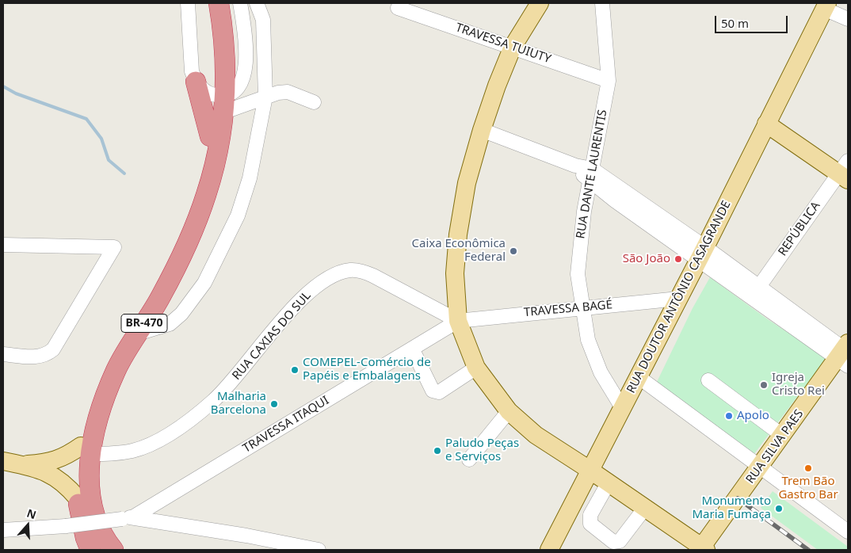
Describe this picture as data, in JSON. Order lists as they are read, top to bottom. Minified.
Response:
{"streets":{"highway":["BR-470"],"main road":["RUA DOUTOR ANTÔNIO CASAGRANDE","RUA CAXIAS DO SUL","RUA SILVA PAES"],"street":["TRAVESSA TUIUTY","RUA DANTE LAURENTIS","REPÚBLICA","TRAVESSA BAGÉ","TRAVESSA ITAQUI"]},"crossings":[["TRAVESSA TUIUTY","RUA DANTE LAURENTIS"],["RUA DANTE LAURENTIS","RUA DOUTOR ANTÔNIO CASAGRANDE"],["RUA DANTE LAURENTIS","TRAVESSA BAGÉ"],["RUA DOUTOR ANTÔNIO CASAGRANDE","TRAVESSA BAGÉ"],["TRAVESSA BAGÉ","RUA CAXIAS DO SUL"],["TRAVESSA BAGÉ","TRAVESSA ITAQUI"],["BR-470","RUA CAXIAS DO SUL"],["RUA CAXIAS DO SUL","TRAVESSA ITAQUI"]],"places":["Caixa Econômica Federal","São João","COMEPEL-Comércio de Papéis e Embalagens","Igreja Cristo Rei","Malharia Barcelona","Apolo","Paludo Peças e Serviços","Trem Bão Gastro Bar","Monumento Maria Fumaça"],"scale_bar":"50 m","north":"top"}
